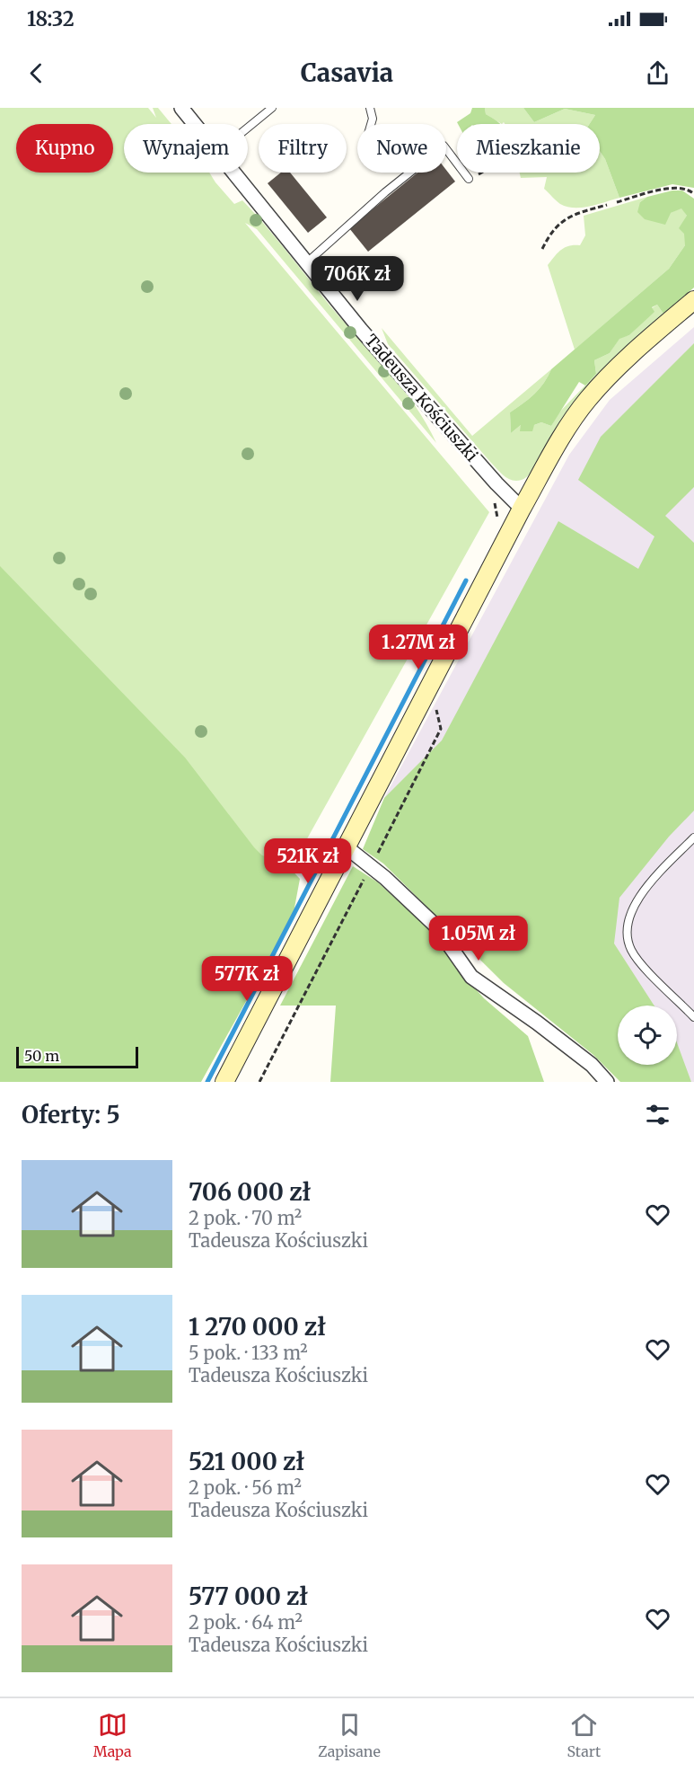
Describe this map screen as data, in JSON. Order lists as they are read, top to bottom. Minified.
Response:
{"streets":{"street":["Tadeusza Kościuszki"]},"scale_bar":"50 m","page":{"status":"18:32","header":"Casavia","chip":["Kupno","Wynajem","Filtry","Nowe","Mieszkanie"],"price":["706K zł","1.27M zł","521K zł","1.05M zł","577K zł"],"scale":"50 m","heading":"Oferty: 5","list":[{"name":"706 000 zł","note":"2 pok. · 70 m² · Tadeusza Kościuszki"},{"name":"1 270 000 zł","note":"5 pok. · 133 m² · Tadeusza Kościuszki"},{"name":"521 000 zł","note":"2 pok. · 56 m² · Tadeusza Kościuszki"},{"name":"577 000 zł","note":"2 pok. · 64 m² · Tadeusza Kościuszki"}],"tabs":["Mapa","Zapisane","Start"]}}
